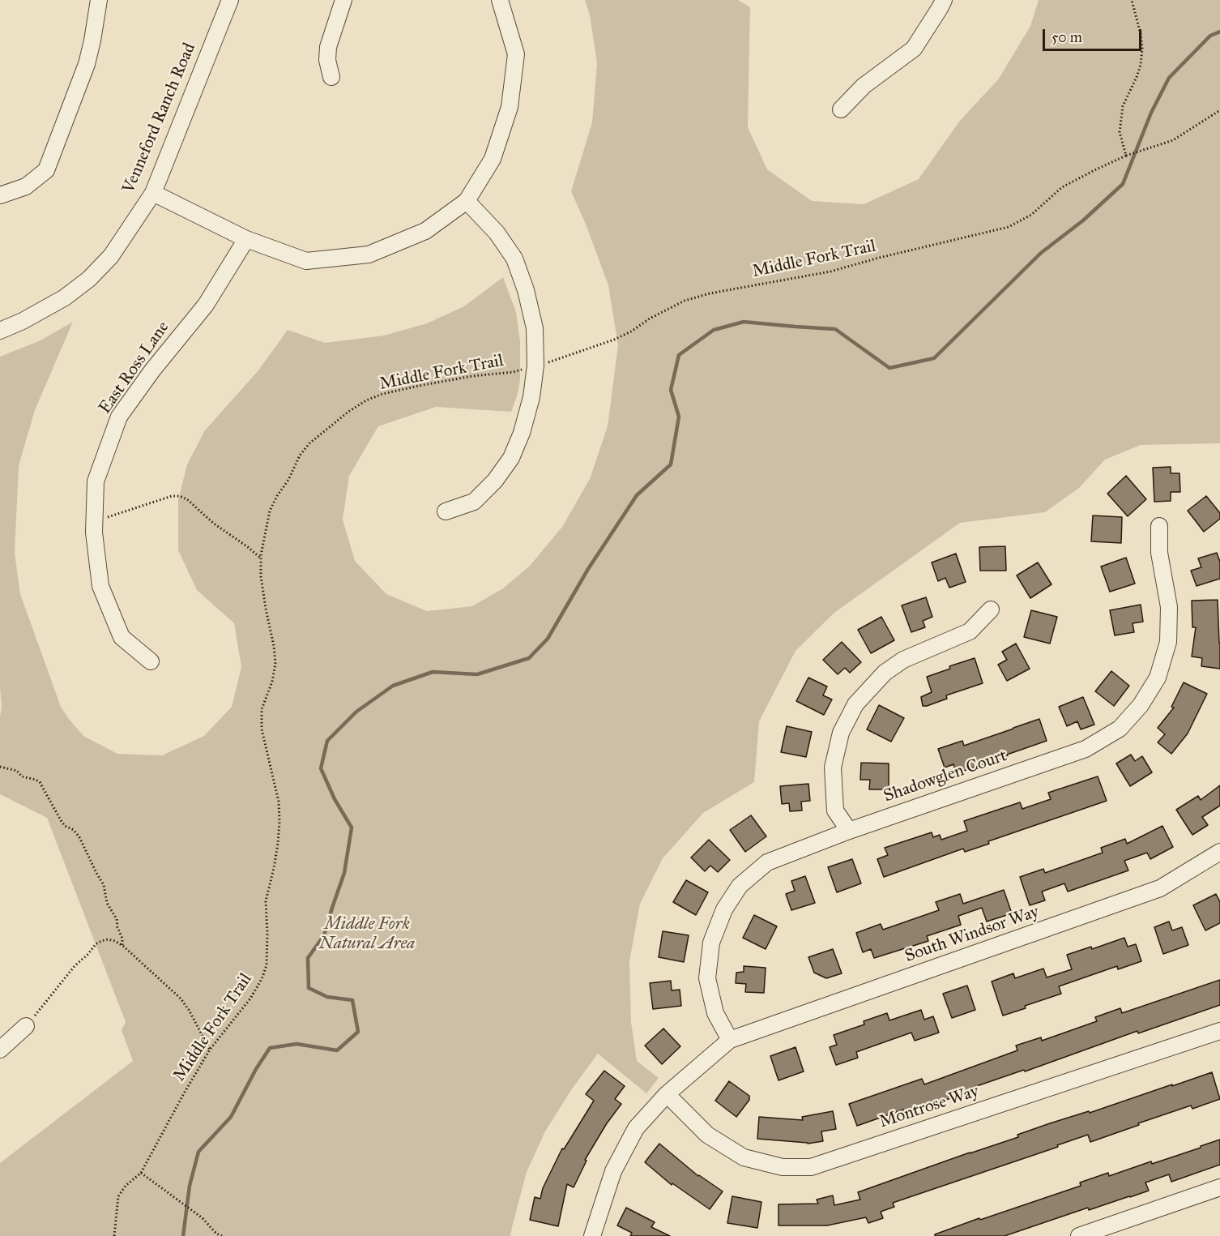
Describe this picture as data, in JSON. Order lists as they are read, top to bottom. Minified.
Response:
{"streets":{"street":["Venneford Ranch Road","East Ross Lane","Shadowglen Court","South Windsor Way","Montrose Way"],"path":["Middle Fork Trail"]},"crossings":[["Shadowglen Court","South Windsor Way"]],"parks":["Middle Fork Natural Area"],"scale_bar":"50 m"}
